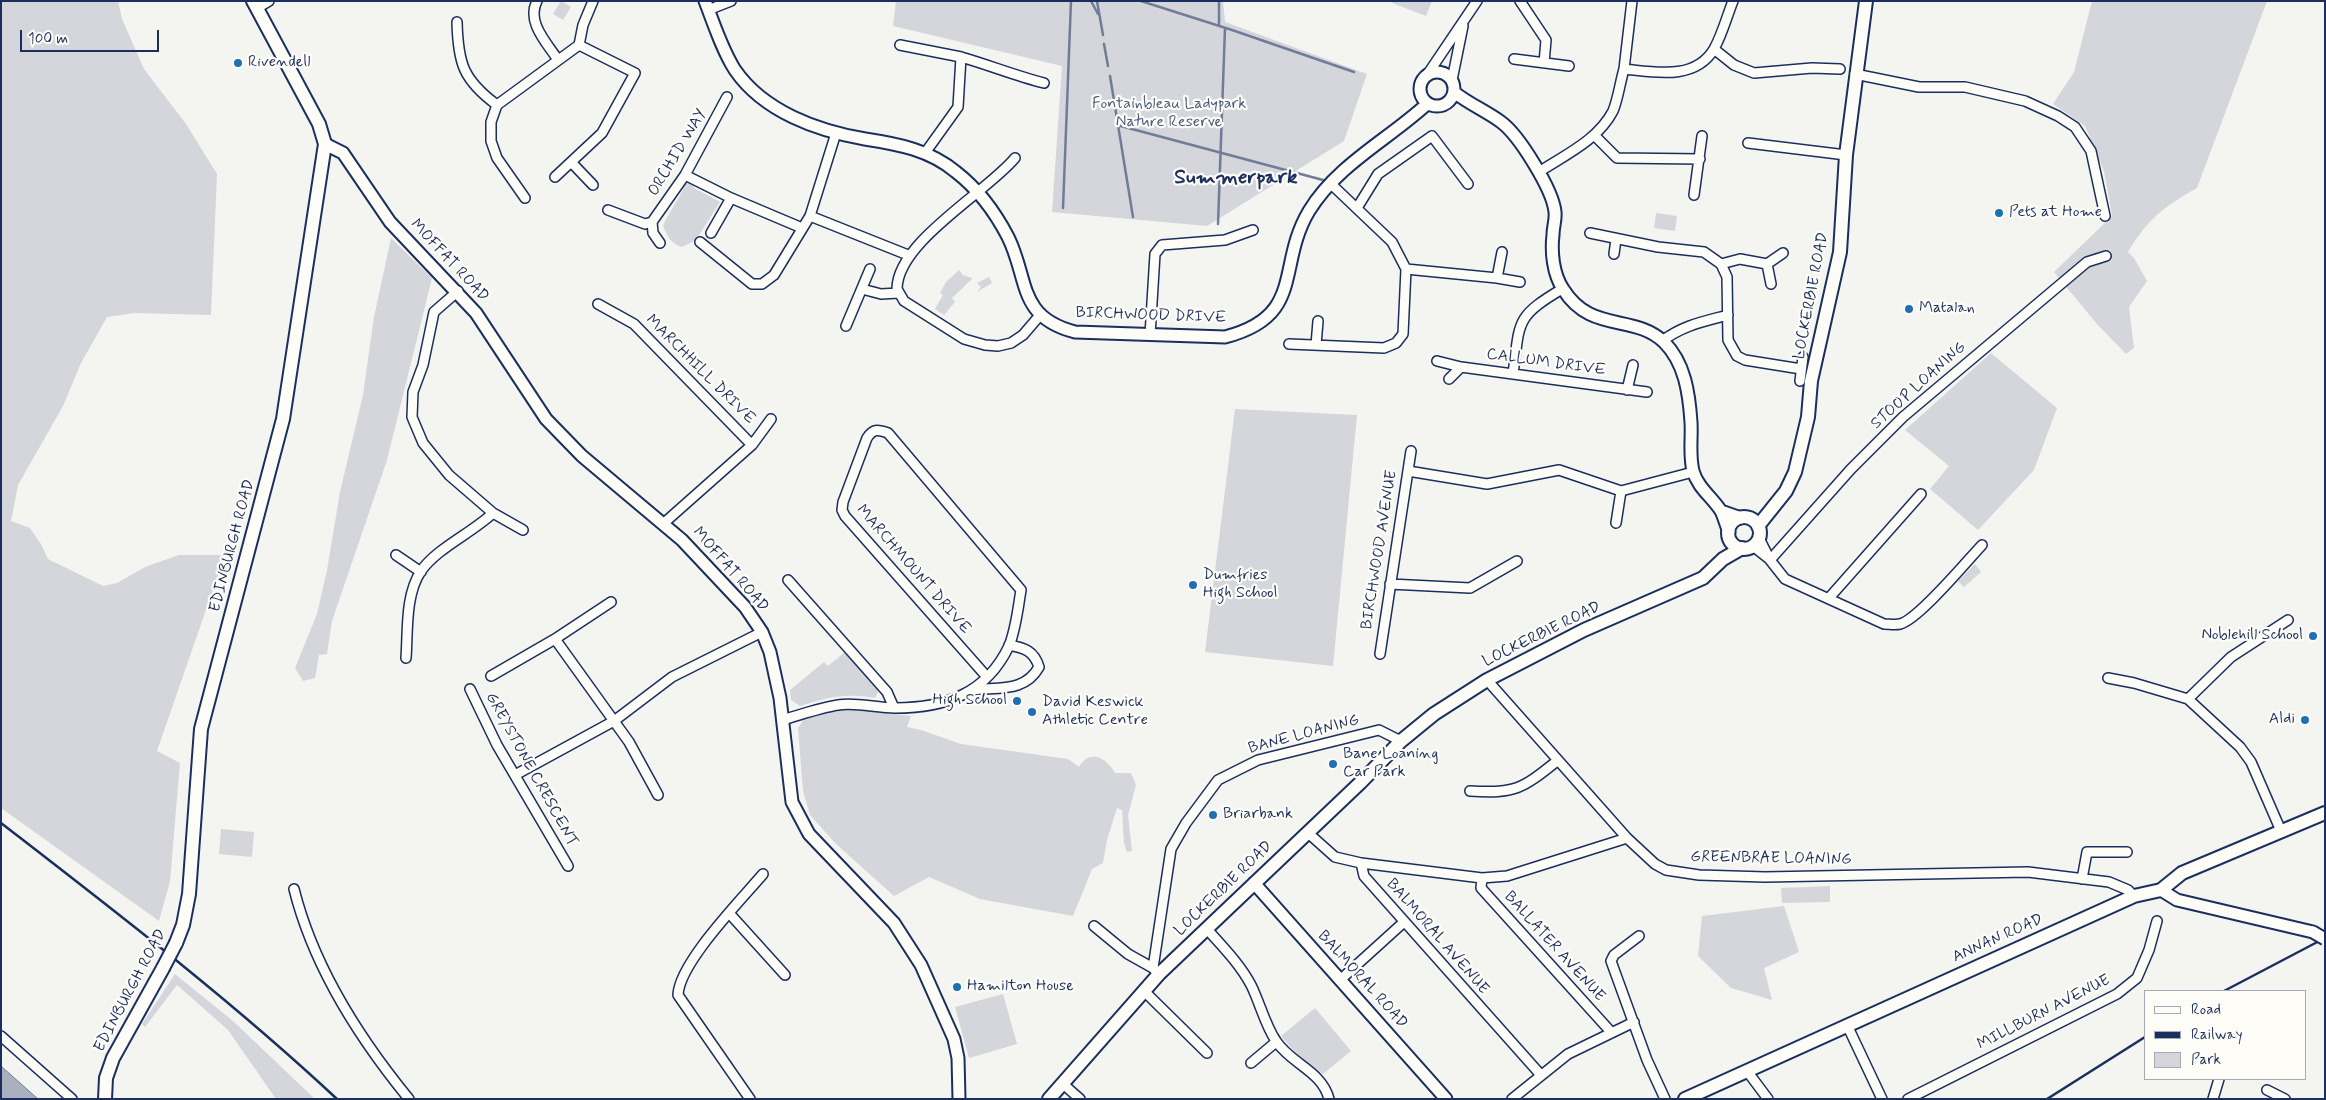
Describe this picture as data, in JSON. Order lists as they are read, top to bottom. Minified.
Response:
{"streets":{"main road":["LOCKERBIE ROAD","EDINBURGH ROAD","ANNAN ROAD"],"street":["ORCHID WAY","MOFFAT ROAD","BIRCHWOOD DRIVE","CALLUM DRIVE","MARCHHILL DRIVE","STOOP LOANING","BIRCHWOOD AVENUE","MARCHMOUNT DRIVE","BANE LOANING","GREYSTONE CRESCENT","GREENBRAE LOANING","BALMORAL AVENUE","BALLATER AVENUE","BALMORAL ROAD","MILLBURN AVENUE"]},"crossings":[["MOFFAT ROAD","MARCHHILL DRIVE"],["MOFFAT ROAD","EDINBURGH ROAD"],["LOCKERBIE ROAD","BANE LOANING"],["LOCKERBIE ROAD","GREENBRAE LOANING"],["LOCKERBIE ROAD","BALMORAL ROAD"],["GREENBRAE LOANING","ANNAN ROAD"]],"districts":["Summerpark"],"parks":["Fontainbleau Ladypark Nature Reserve"],"places":["Rivendell","Pets at Home","Matalan","Dumfries High School","Noblehill School","High School","David Keswick Athletic Centre","Aldi","Bane Loaning Car Park","Briarbank","Hamilton House"],"legend":["Road","Railway","Park"],"scale_bar":"100 m"}
